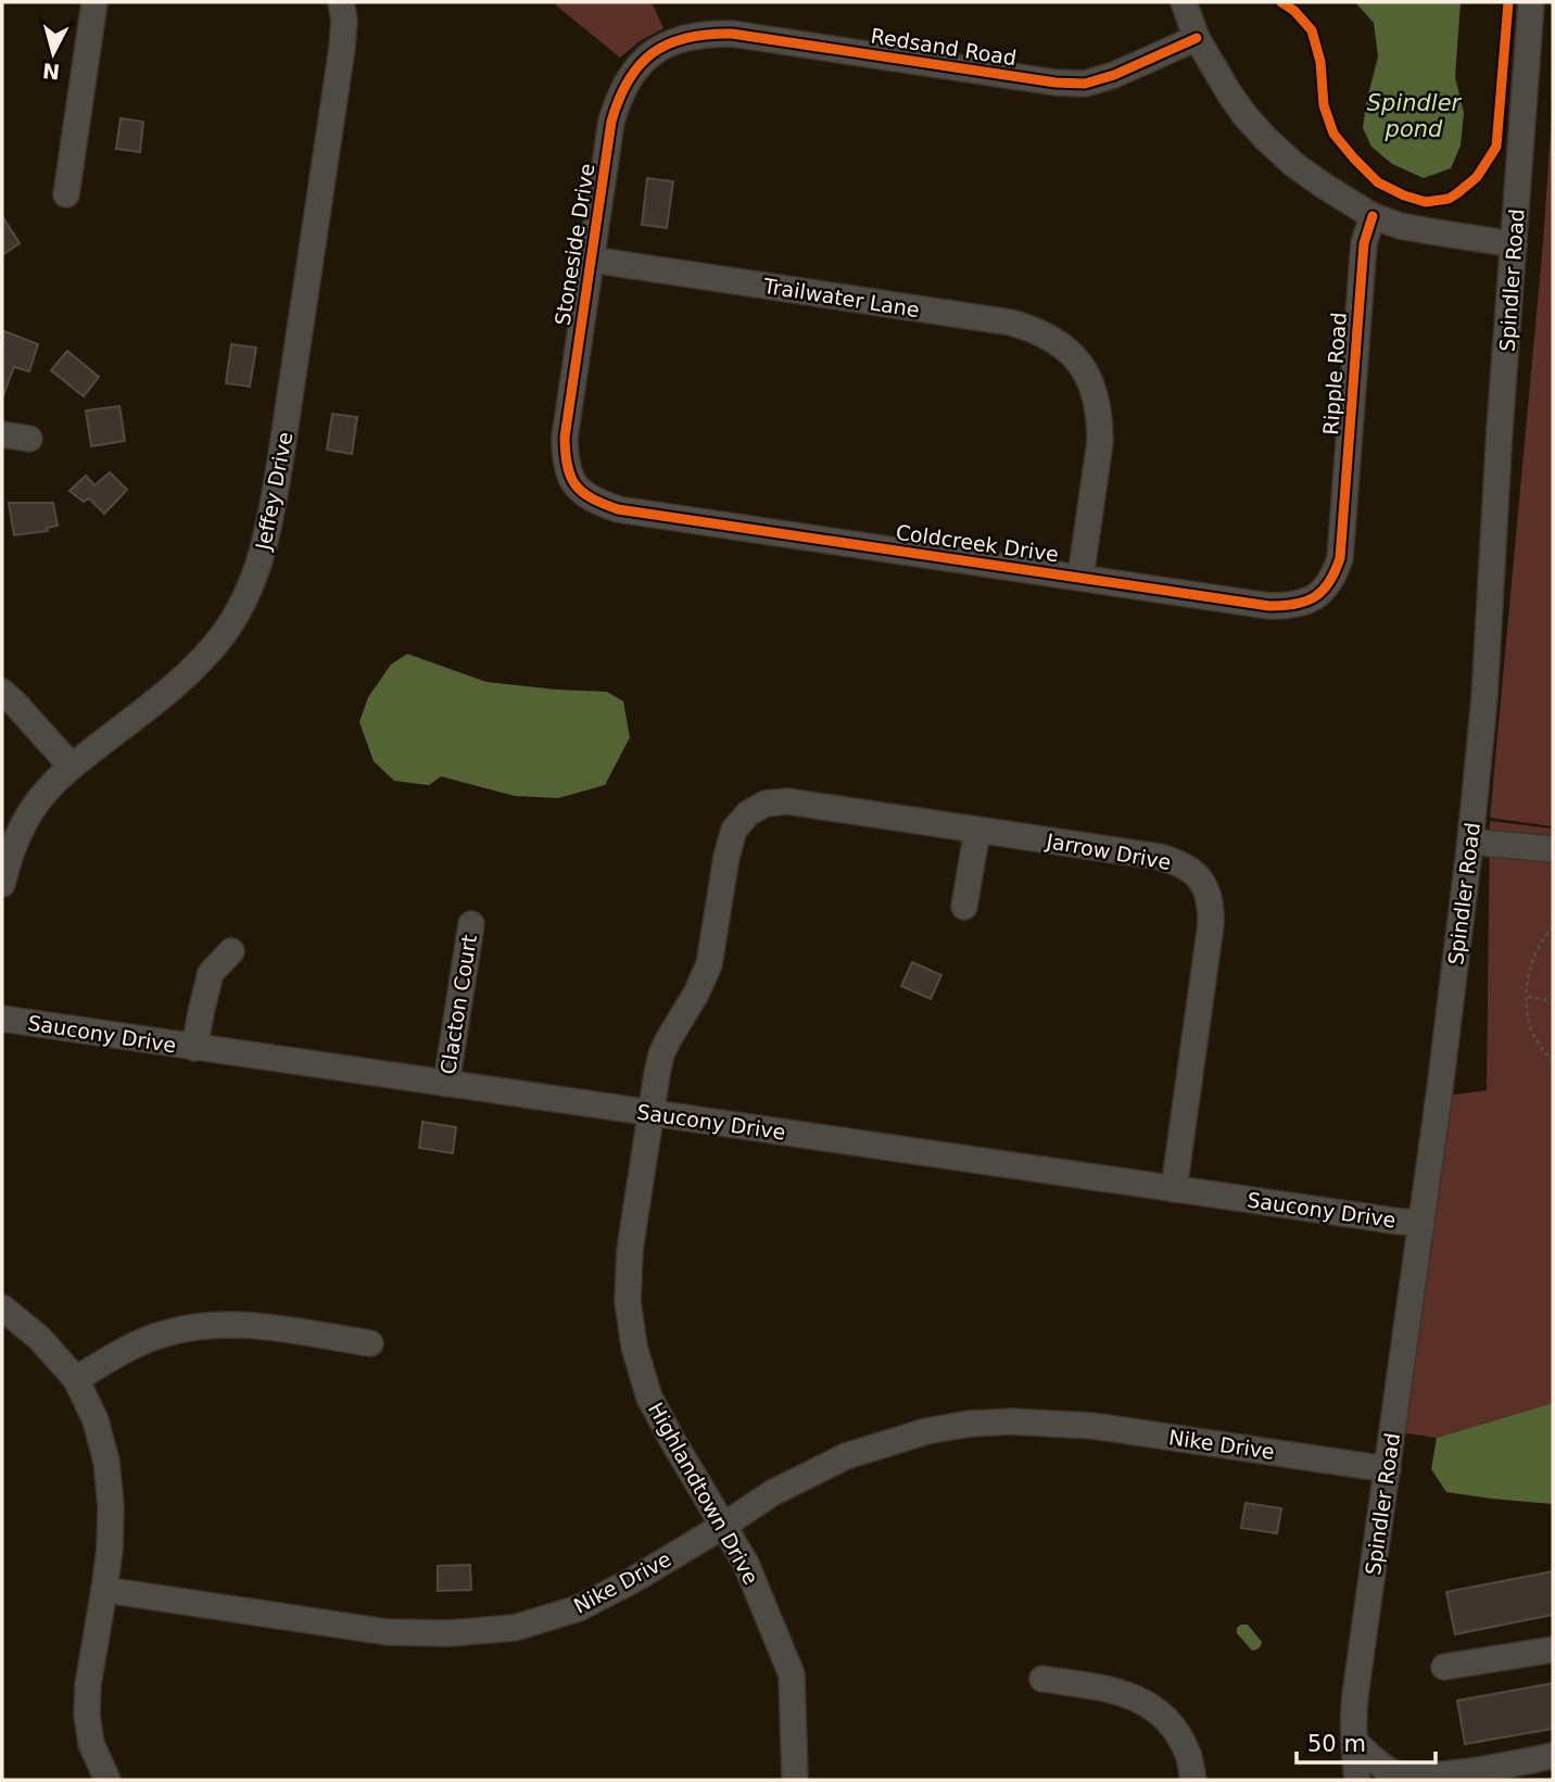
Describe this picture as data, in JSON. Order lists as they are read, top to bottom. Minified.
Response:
{"streets":{"street":["Redsand Road","Stoneside Drive","Spindler Road","Trailwater Lane","Ripple Road","Jeffey Drive","Coldcreek Drive","Jarrow Drive","Clacton Court","Saucony Drive","Nike Drive","Highlandtown Drive"]},"crossings":[["Redsand Road","Stoneside Drive"],["Stoneside Drive","Trailwater Lane"],["Stoneside Drive","Coldcreek Drive"],["Spindler Road","Saucony Drive"],["Spindler Road","Nike Drive"],["Trailwater Lane","Coldcreek Drive"],["Ripple Road","Coldcreek Drive"],["Jarrow Drive","Saucony Drive"],["Jarrow Drive","Highlandtown Drive"],["Clacton Court","Saucony Drive"],["Saucony Drive","Highlandtown Drive"],["Nike Drive","Highlandtown Drive"]],"water":["Spindler pond"],"scale_bar":"50 m","north":"bottom"}
